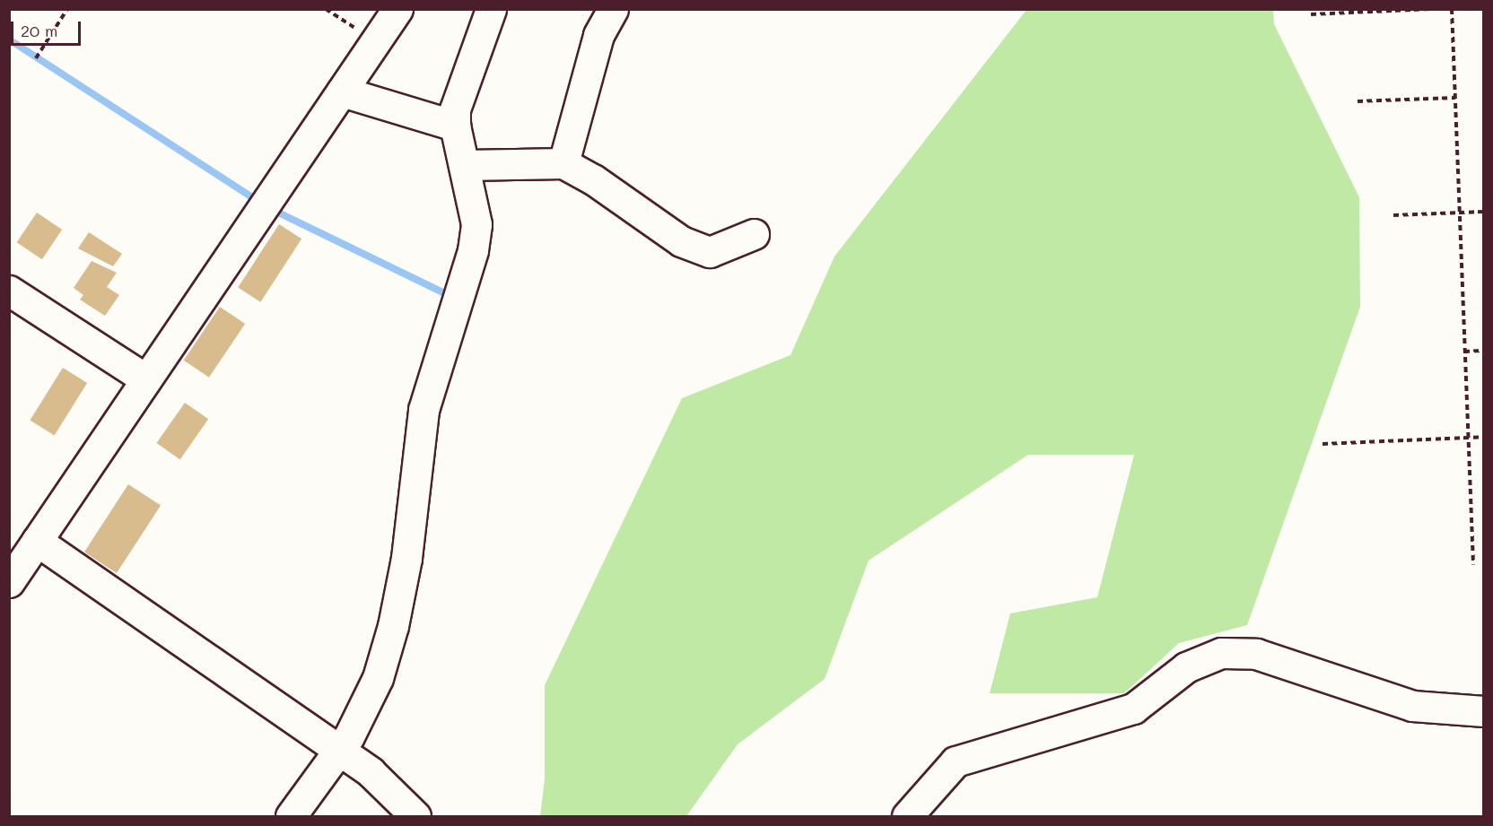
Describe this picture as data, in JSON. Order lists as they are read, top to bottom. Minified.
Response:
{"scale_bar":"20 m"}
